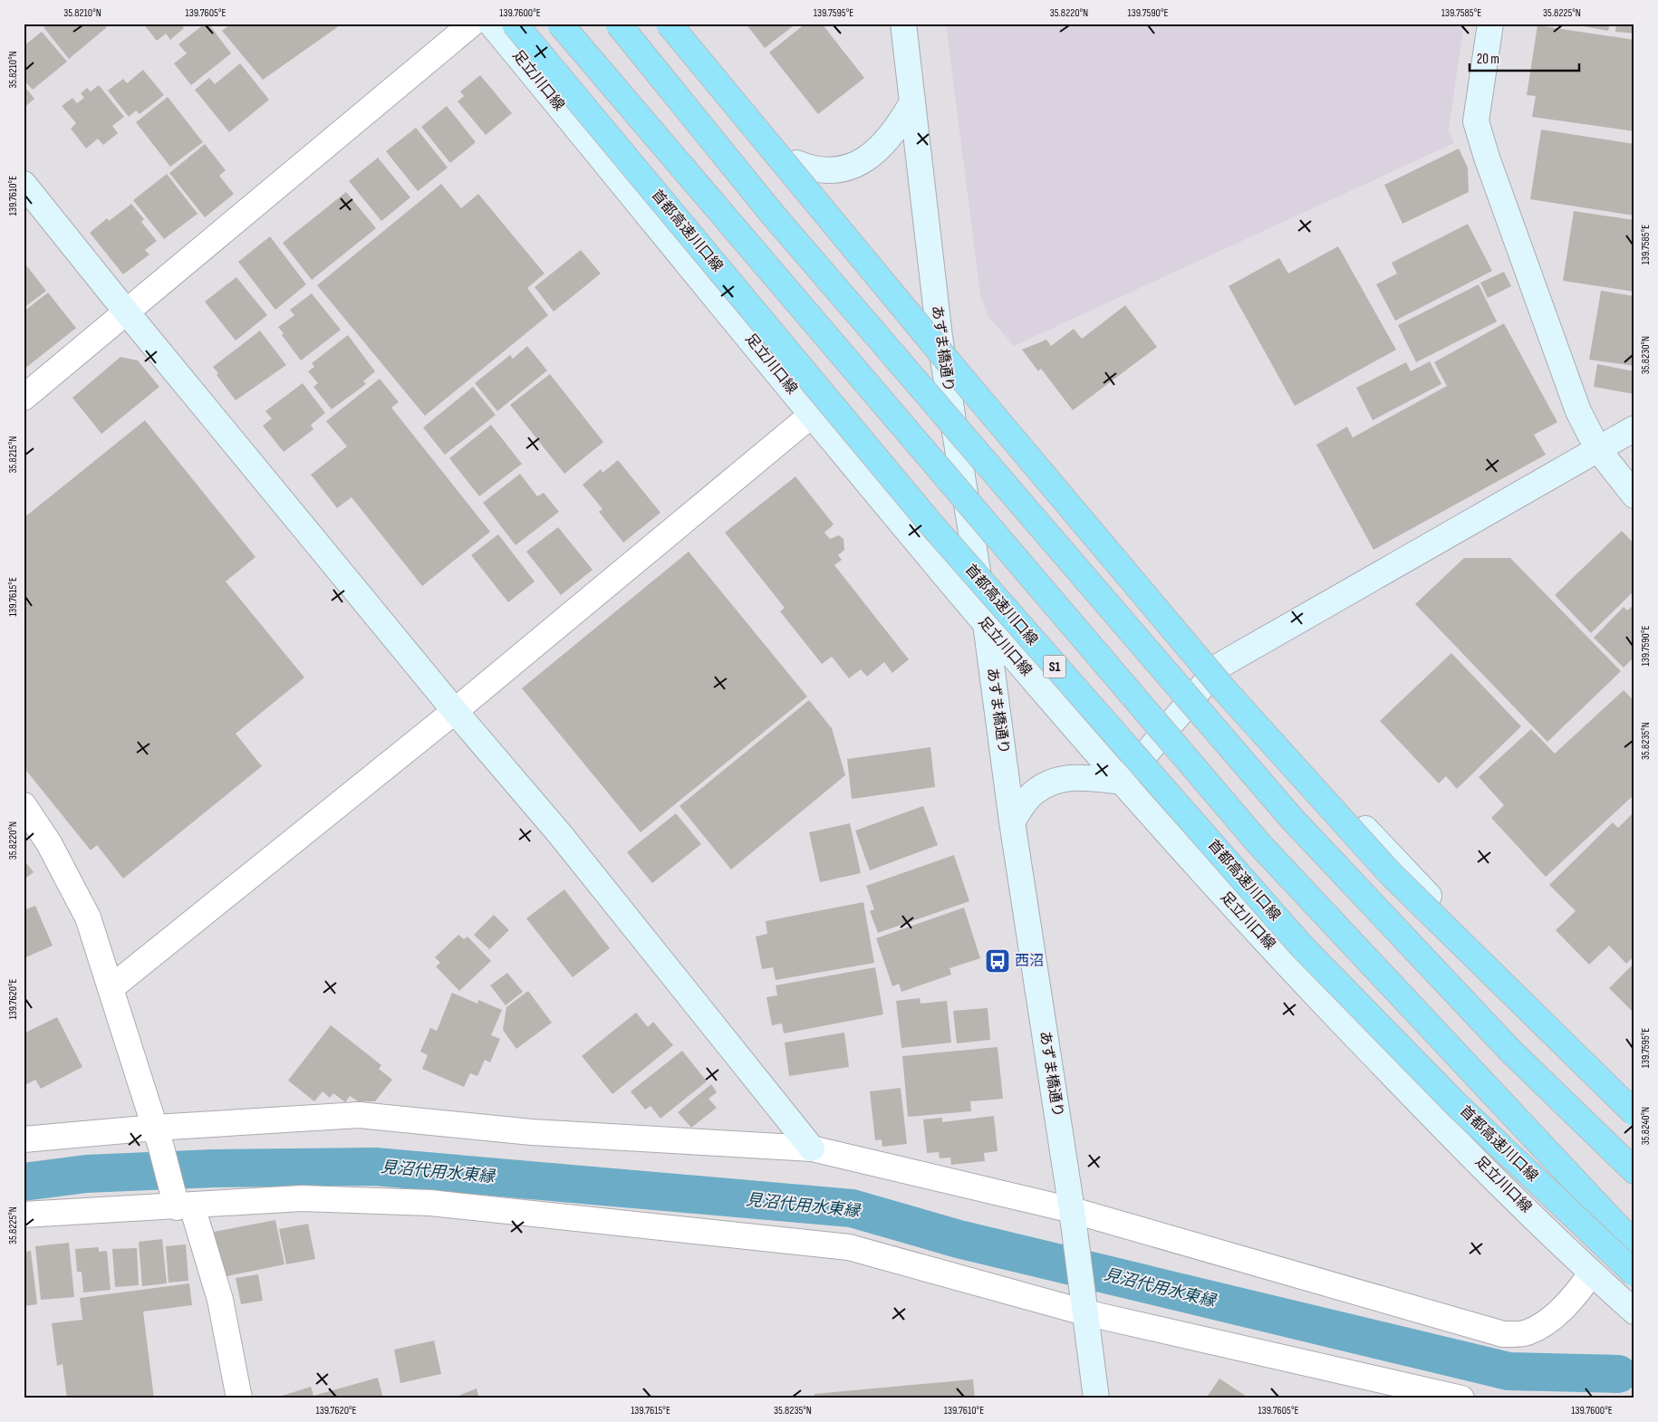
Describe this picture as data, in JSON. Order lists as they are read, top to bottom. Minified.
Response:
{"streets":{"highway":["首都高速川口線","S1"],"street":["足立川口線","あずま橋通り"]},"crossings":[["足立川口線","あずま橋通り"]],"water":["見沼代用水東縁"],"places":{"bus stop":["西沼"]},"scale_bar":"20 m","coordinates":["35.8210°N","139.7605°E","139.7600°E","139.7595°E","35.8220°N","139.7590°E","139.7585°E","35.8225°N","139.7610°E","35.8230°N","35.8215°N","139.7615°E","35.8235°N","139.7620°E","35.8240°N"]}
